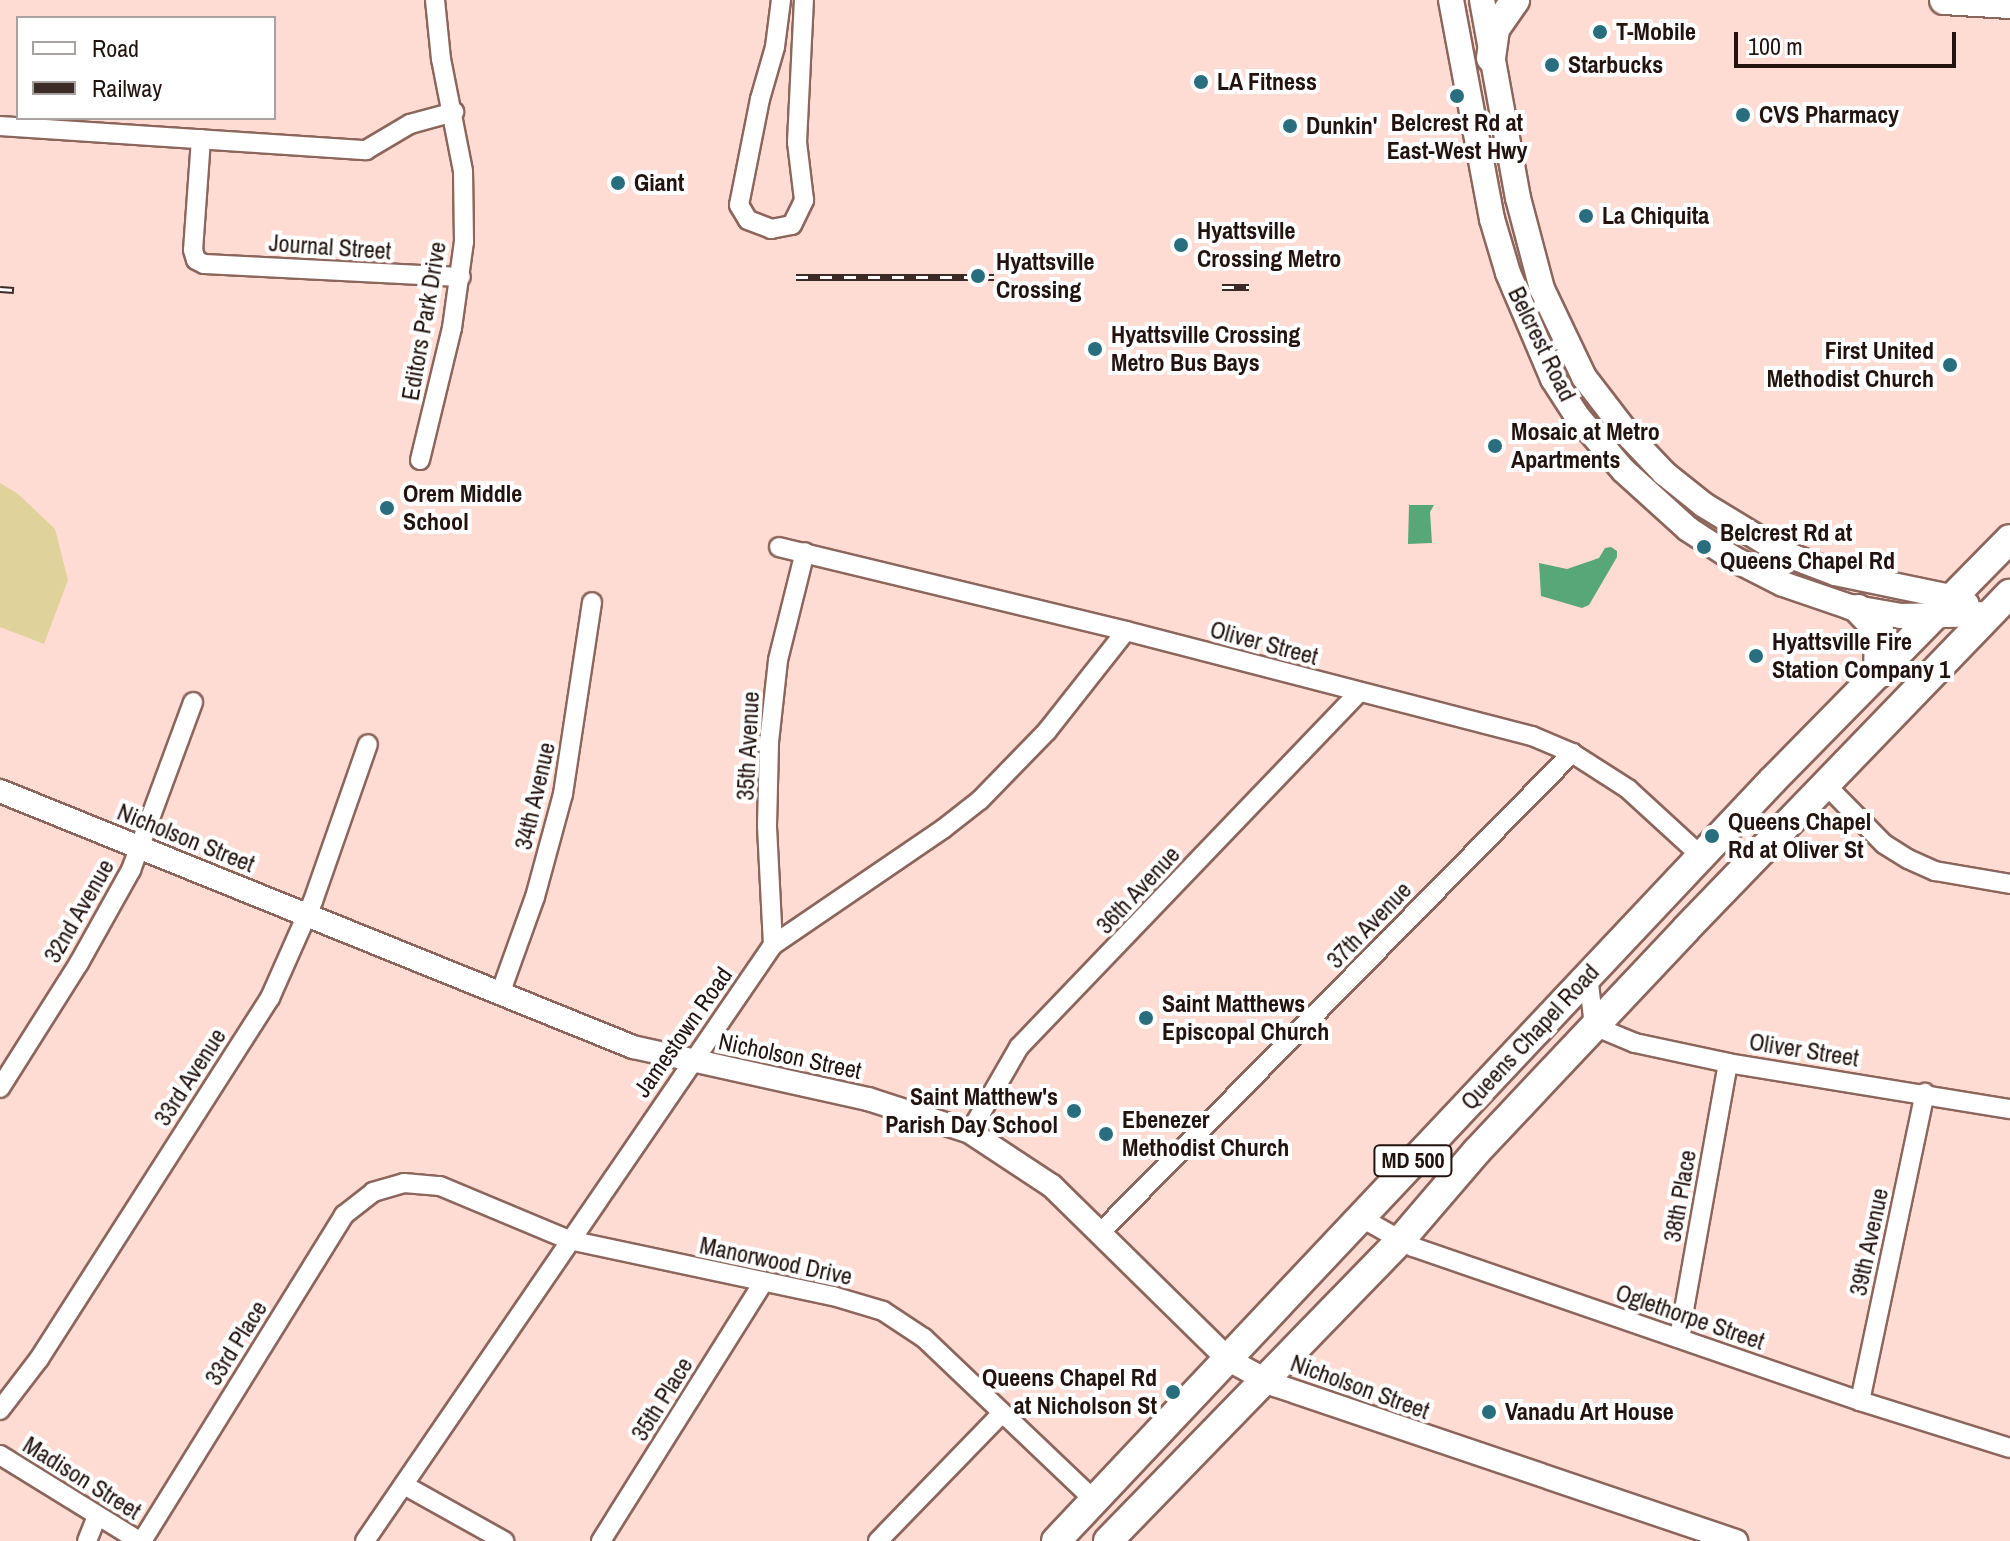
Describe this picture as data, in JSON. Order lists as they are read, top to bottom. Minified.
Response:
{"streets":{"main road":["Belcrest Road","Queens Chapel Road","MD 500"],"street":["Journal Street","Editors Park Drive","Oliver Street","35th Avenue","34th Avenue","Nicholson Street","36th Avenue","32nd Avenue","37th Avenue","Jamestown Road","33rd Avenue","38th Place","39th Avenue","Manorwood Drive","Oglethorpe Street","33rd Place","35th Place","Madison Street"]},"crossings":[["Journal Street","Editors Park Drive"],["Belcrest Road","Queens Chapel Road"],["Oliver Street","35th Avenue"],["Oliver Street","36th Avenue"],["Oliver Street","37th Avenue"],["Oliver Street","Jamestown Road"],["Oliver Street","Queens Chapel Road"],["Oliver Street","38th Place"],["Oliver Street","39th Avenue"],["35th Avenue","Jamestown Road"],["34th Avenue","Nicholson Street"],["Nicholson Street","36th Avenue"],["Nicholson Street","32nd Avenue"],["Nicholson Street","37th Avenue"],["Nicholson Street","Jamestown Road"],["Nicholson Street","Queens Chapel Road"],["Nicholson Street","33rd Avenue"],["Jamestown Road","Manorwood Drive"],["Queens Chapel Road","Manorwood Drive"],["Queens Chapel Road","Oglethorpe Street"],["38th Place","Oglethorpe Street"],["39th Avenue","Oglethorpe Street"],["Manorwood Drive","33rd Place"],["Manorwood Drive","35th Place"],["33rd Place","Madison Street"]],"places":["T-Mobile","Starbucks","LA Fitness","Belcrest Rd at East-West Hwy","CVS Pharmacy","Dunkin'","Giant","La Chiquita","Hyattsville Crossing Metro","Hyattsville Crossing","Hyattsville Crossing Metro Bus Bays","First United Methodist Church","Mosaic at Metro Apartments","Orem Middle School","Belcrest Rd at Queens Chapel Rd","Hyattsville Fire Station Company 1","Queens Chapel Rd at Oliver St","Saint Matthews Episcopal Church","Saint Matthew's Parish Day School","Ebenezer Methodist Church","Queens Chapel Rd at Nicholson St","Vanadu Art House"],"legend":["Road","Railway"],"scale_bar":"100 m"}
